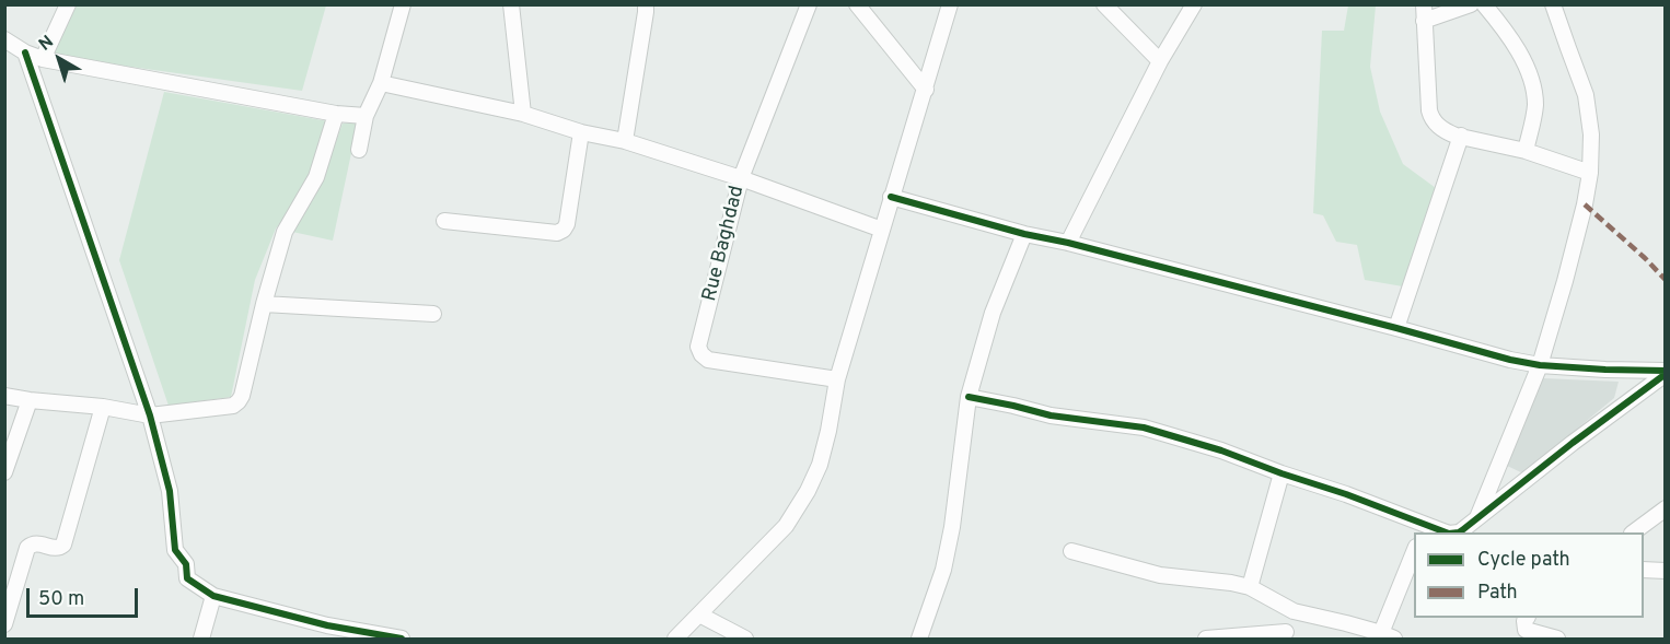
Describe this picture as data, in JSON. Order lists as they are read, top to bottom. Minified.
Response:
{"streets":{"street":["Rue Baghdad"]},"legend":["Cycle path","Path"],"scale_bar":"50 m","north":"top left"}
